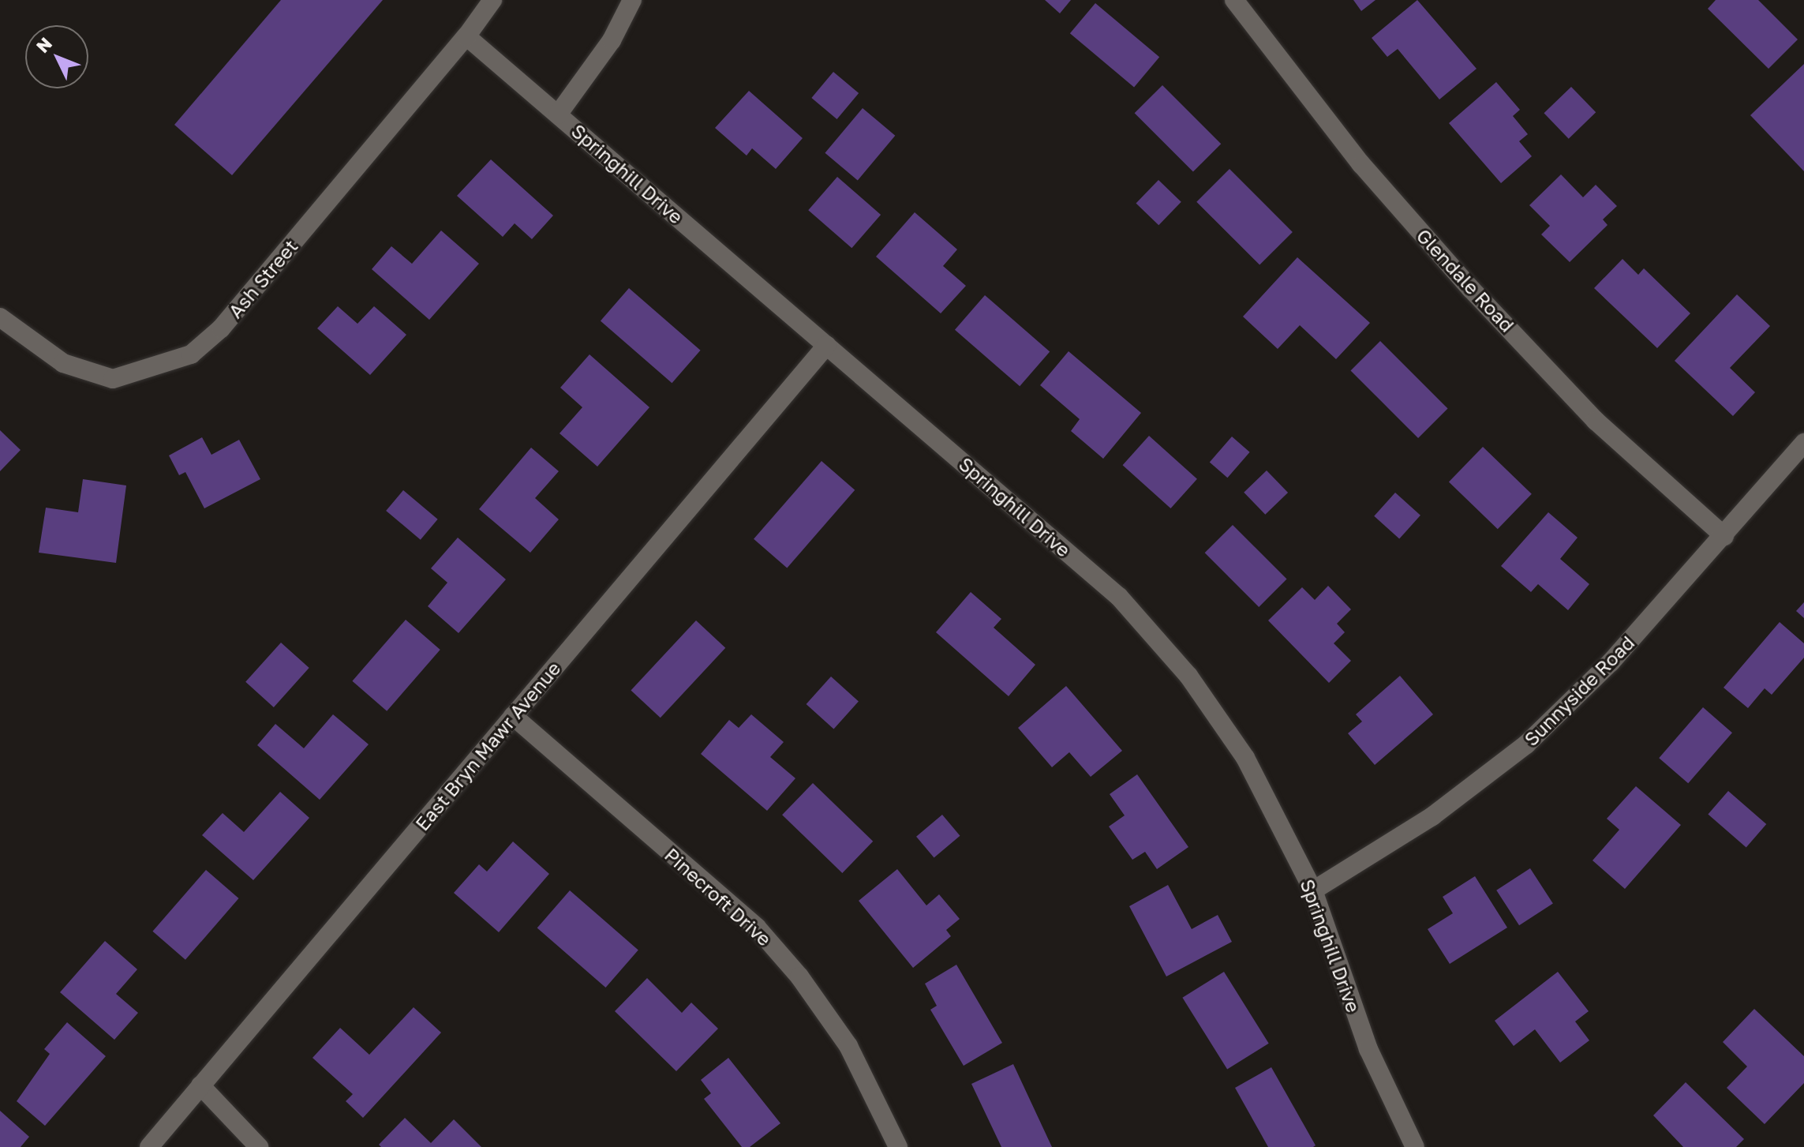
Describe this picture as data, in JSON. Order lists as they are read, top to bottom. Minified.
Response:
{"streets":{"street":["Springhill Drive","Ash Street","Glendale Road","Sunnyside Road","East Bryn Mawr Avenue","Pinecroft Drive"]},"crossings":[["Springhill Drive","Ash Street"],["Springhill Drive","Sunnyside Road"],["Springhill Drive","East Bryn Mawr Avenue"],["Glendale Road","Sunnyside Road"],["East Bryn Mawr Avenue","Pinecroft Drive"]],"north":"top left"}
